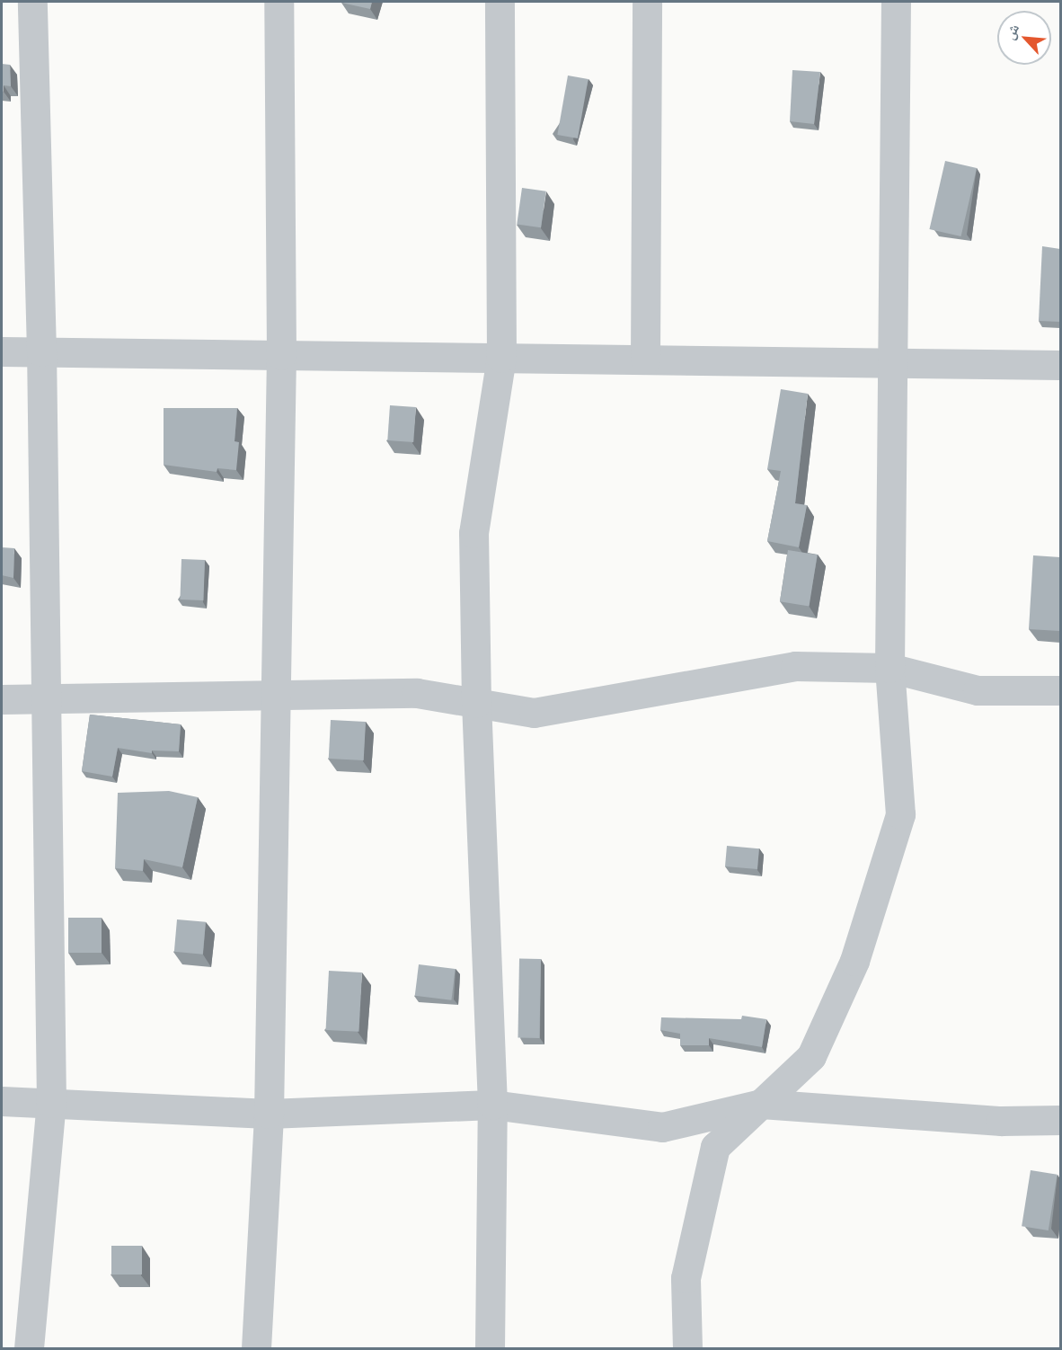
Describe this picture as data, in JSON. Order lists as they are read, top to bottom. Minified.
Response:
{"north":"top left"}
